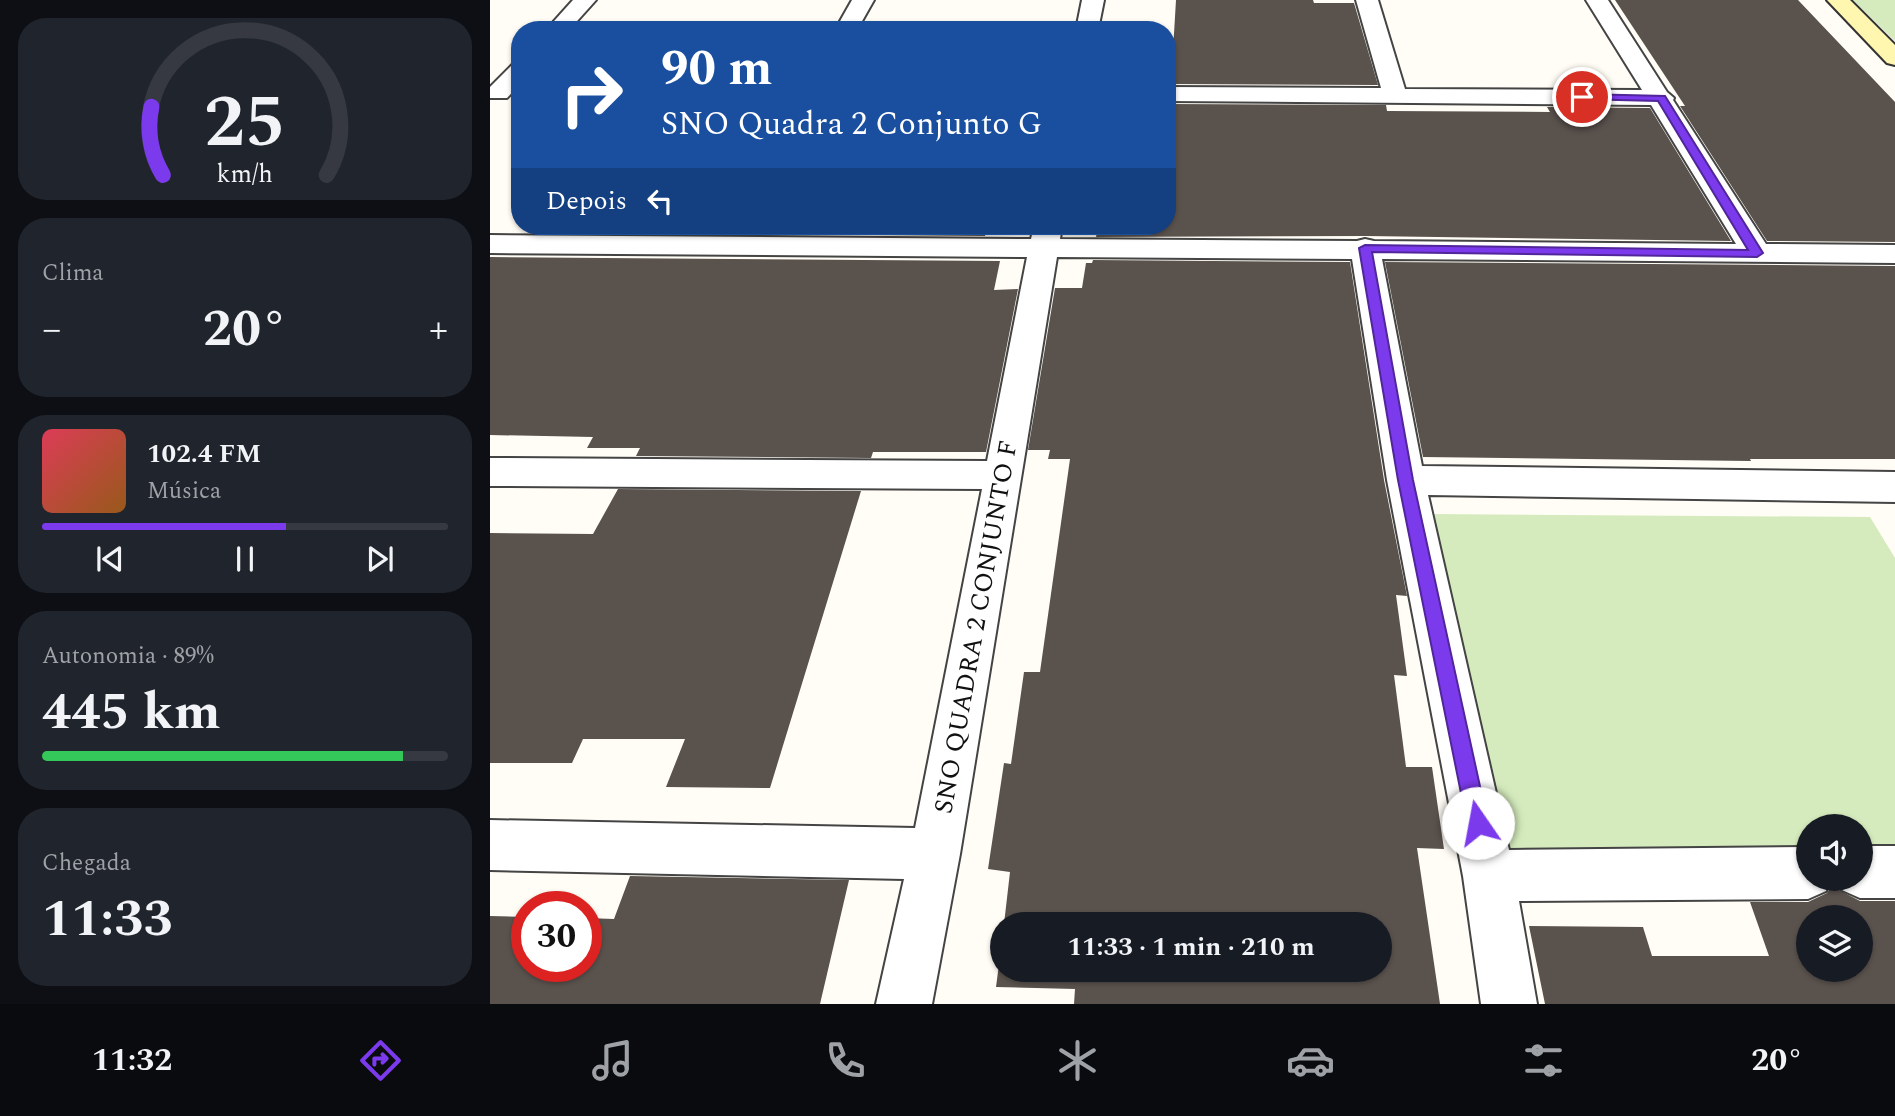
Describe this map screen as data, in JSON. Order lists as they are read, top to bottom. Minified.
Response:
{"streets":{"street":["SNO QUADRA 2 CONJUNTO F"]},"page":{"turn":["90 m","SNO Quadra 2 Conjunto G"],"then":"Depois","tile":["Clima",["Autonomia · 89%","445 km"],["Chegada","11:33"]],"heat":["−","20°","+"],"song":["102.4 FM","Música"],"limit":"30","trip":"11:33 · 1 min · 210 m","tabs":["11:32","20°"],"gauge":["25","km/h"]}}
